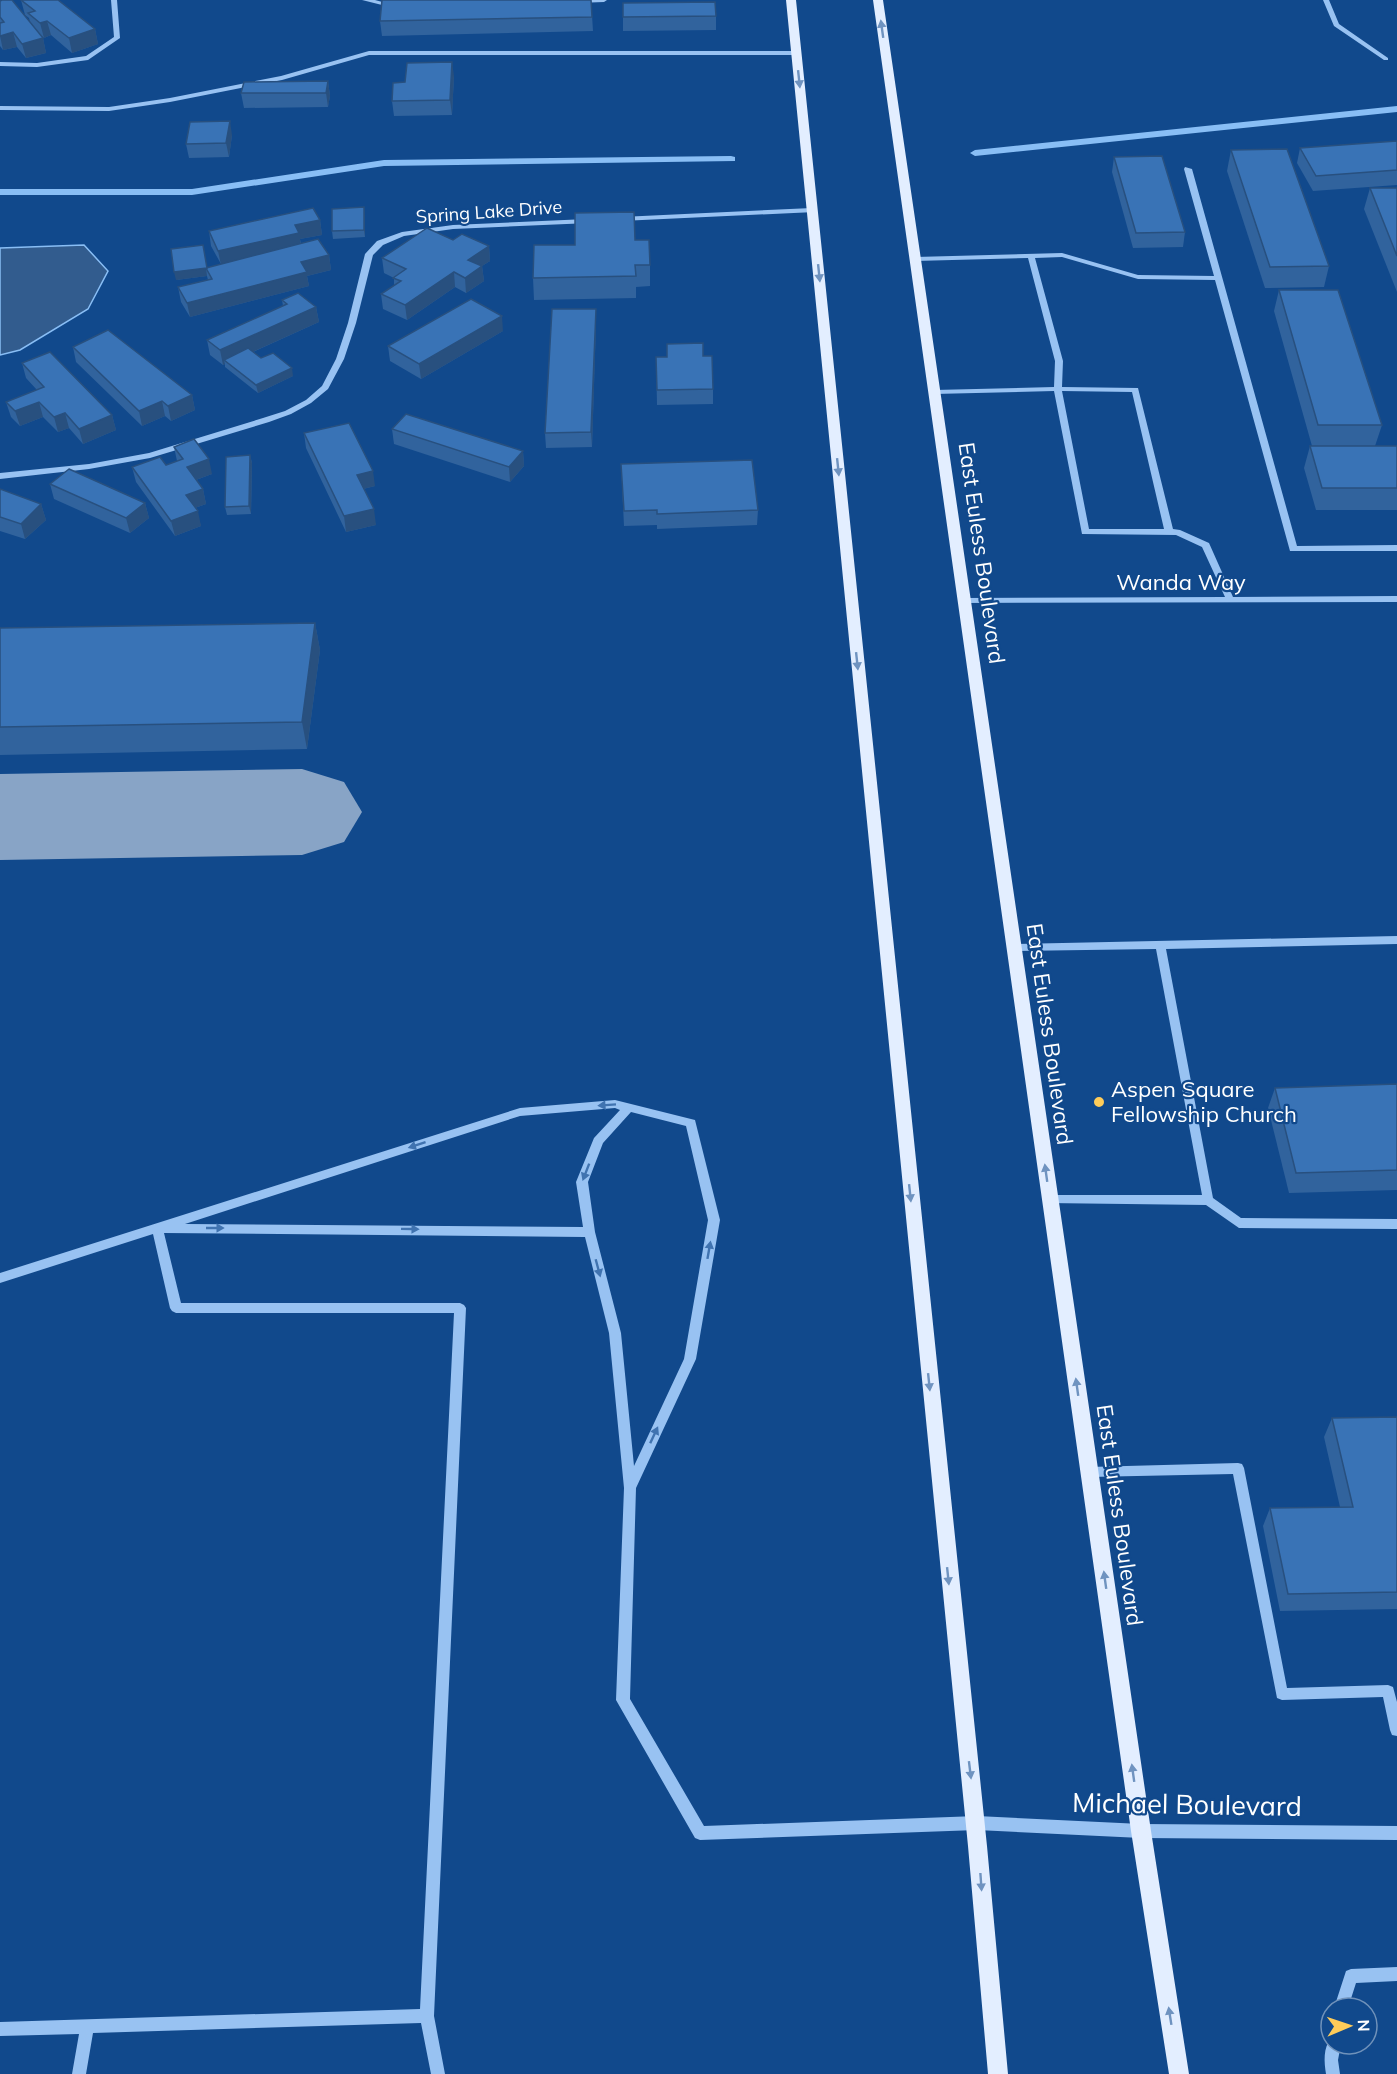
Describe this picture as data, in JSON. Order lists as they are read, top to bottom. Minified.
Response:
{"streets":{"main road":["East Euless Boulevard"],"street":["Spring Lake Drive","Wanda Way","Michael Boulevard"]},"crossings":[["East Euless Boulevard","Wanda Way"],["East Euless Boulevard","Michael Boulevard"]],"places":["Aspen Square Fellowship Church"],"north":"right"}
